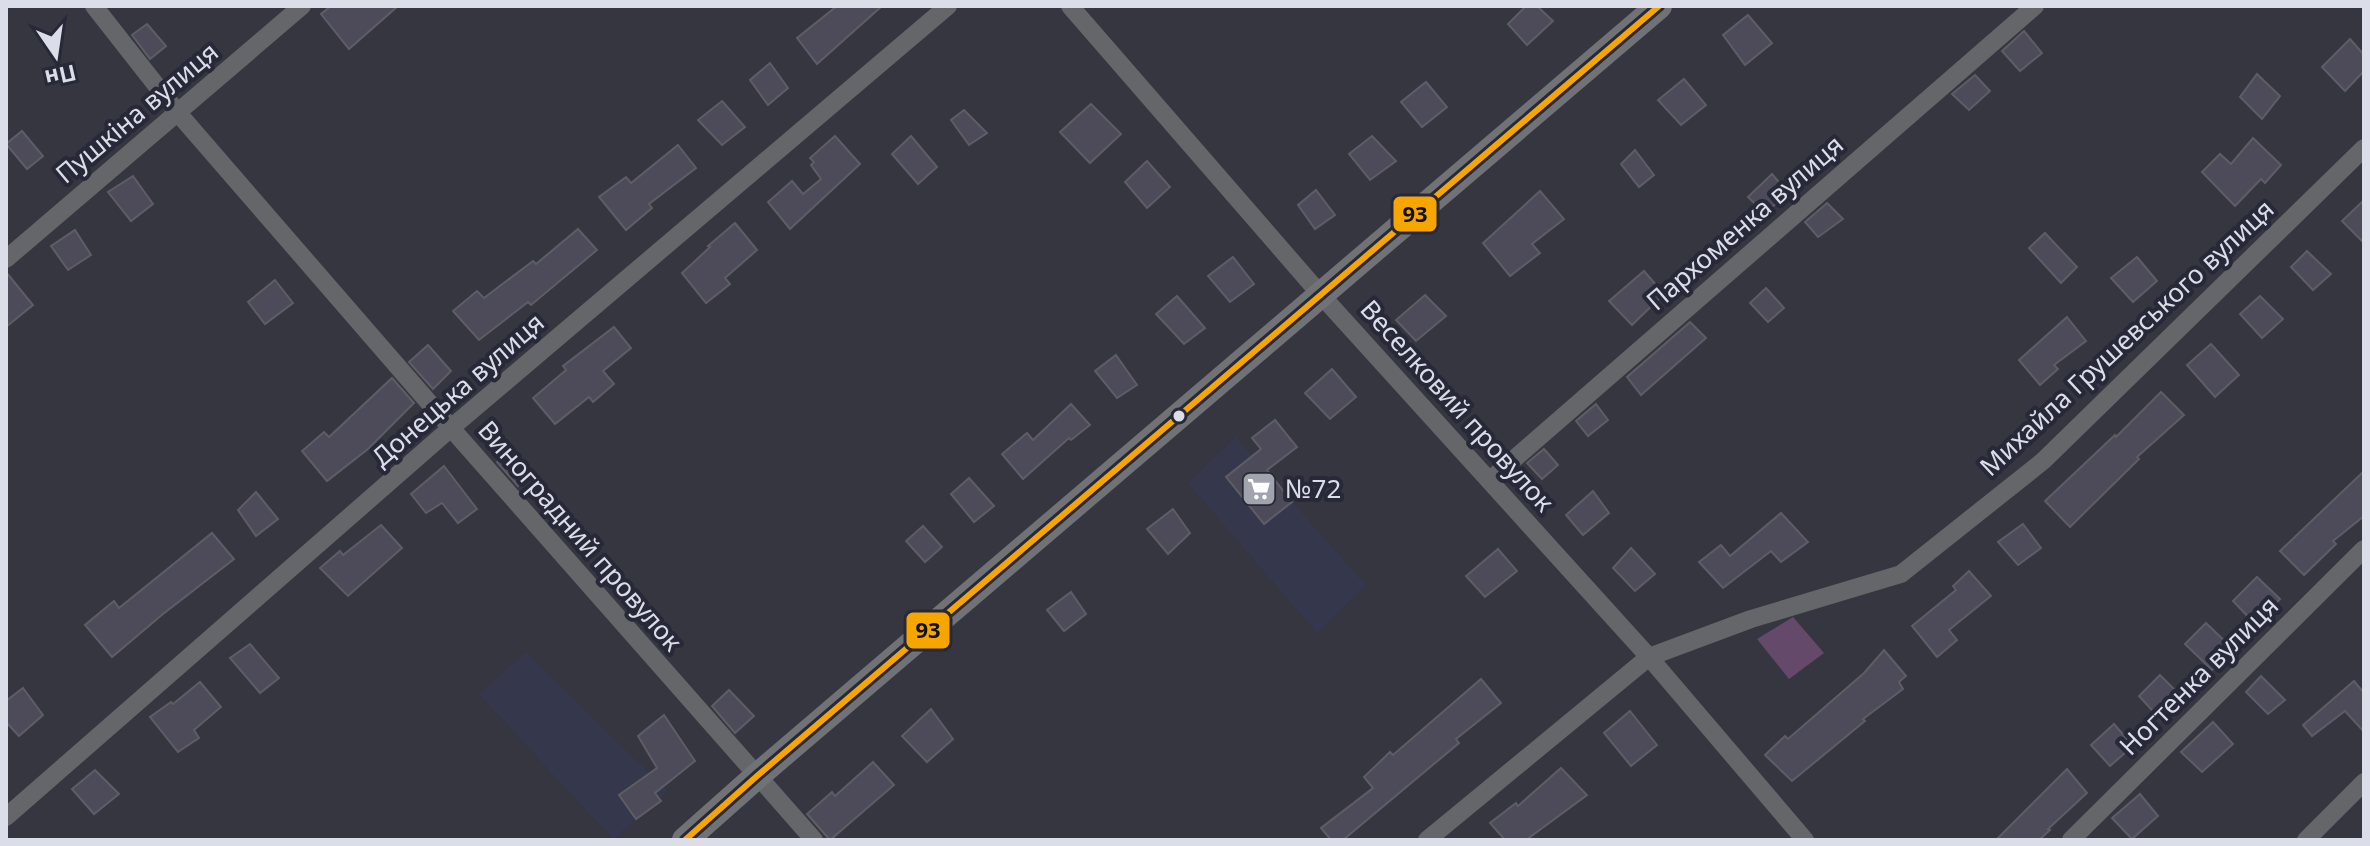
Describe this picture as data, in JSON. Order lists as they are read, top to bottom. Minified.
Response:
{"streets":{"street":["Пушкіна вулиця","Пархоменка вулиця","Михайла Грушевського вулиця","Донецька вулиця","Веселковий провулок","Виноградний провулок","Ногтенка вулиця"]},"crossings":[["Пушкіна вулиця","Виноградний провулок"],["Пархоменка вулиця","Веселковий провулок"],["Михайла Грушевського вулиця","Веселковий провулок"],["Донецька вулиця","Виноградний провулок"]],"places":{"supermarket":["№72"]},"lines":["transit line 93"],"north":"bottom"}
